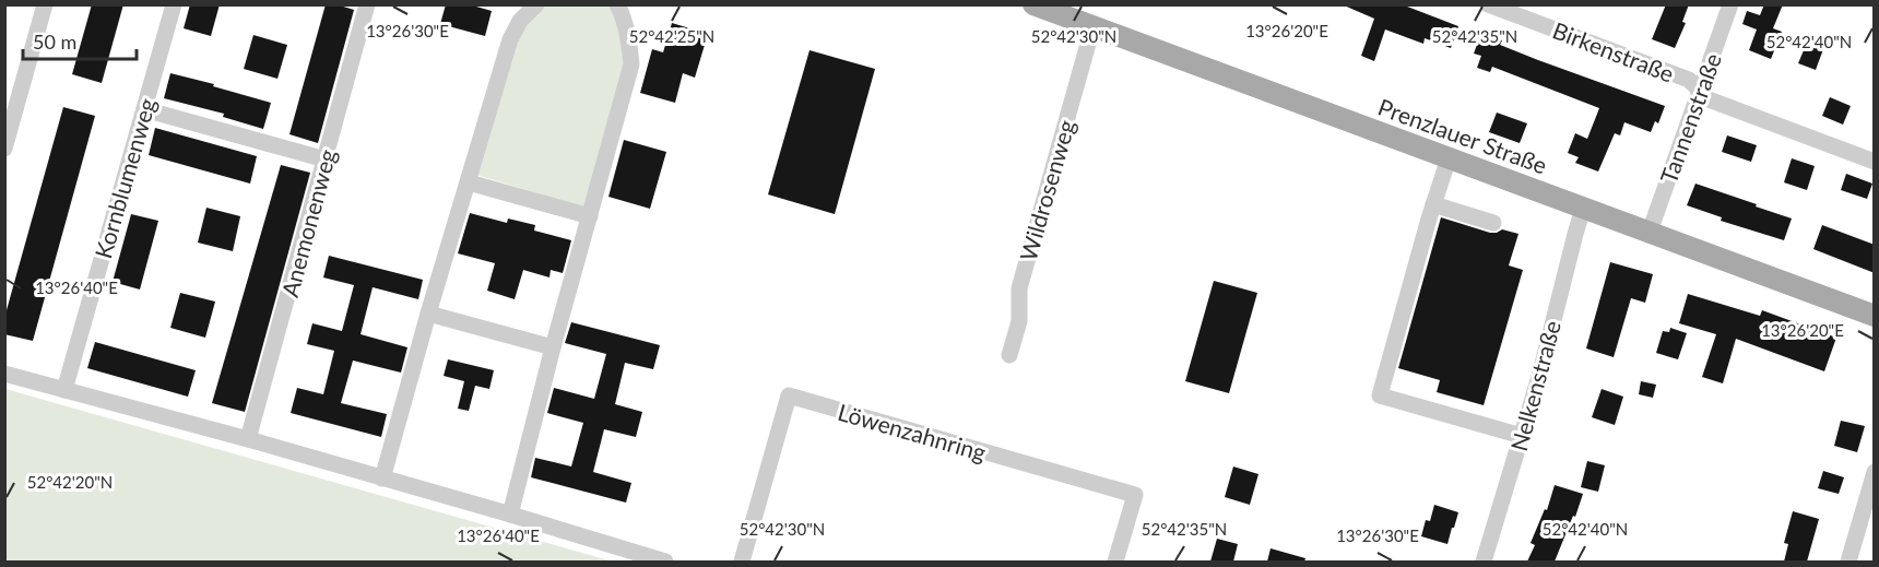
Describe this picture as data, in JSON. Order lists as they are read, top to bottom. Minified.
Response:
{"streets":{"main road":["Prenzlauer Straße"],"street":["Birkenstraße","Tannenstraße","Kornblumenweg","Wildrosenweg","Anemonenweg","Nelkenstraße","Löwenzahnring"]},"crossings":[["Birkenstraße","Tannenstraße"],["Tannenstraße","Prenzlauer Straße"],["Prenzlauer Straße","Wildrosenweg"],["Prenzlauer Straße","Nelkenstraße"]],"scale_bar":"50 m","coordinates":["13°26'30\"E","13°26'20\"E","52°42'25\"N","52°42'30\"N","52°42'35\"N","52°42'40\"N","13°26'40\"E","52°42'20\"N"]}
